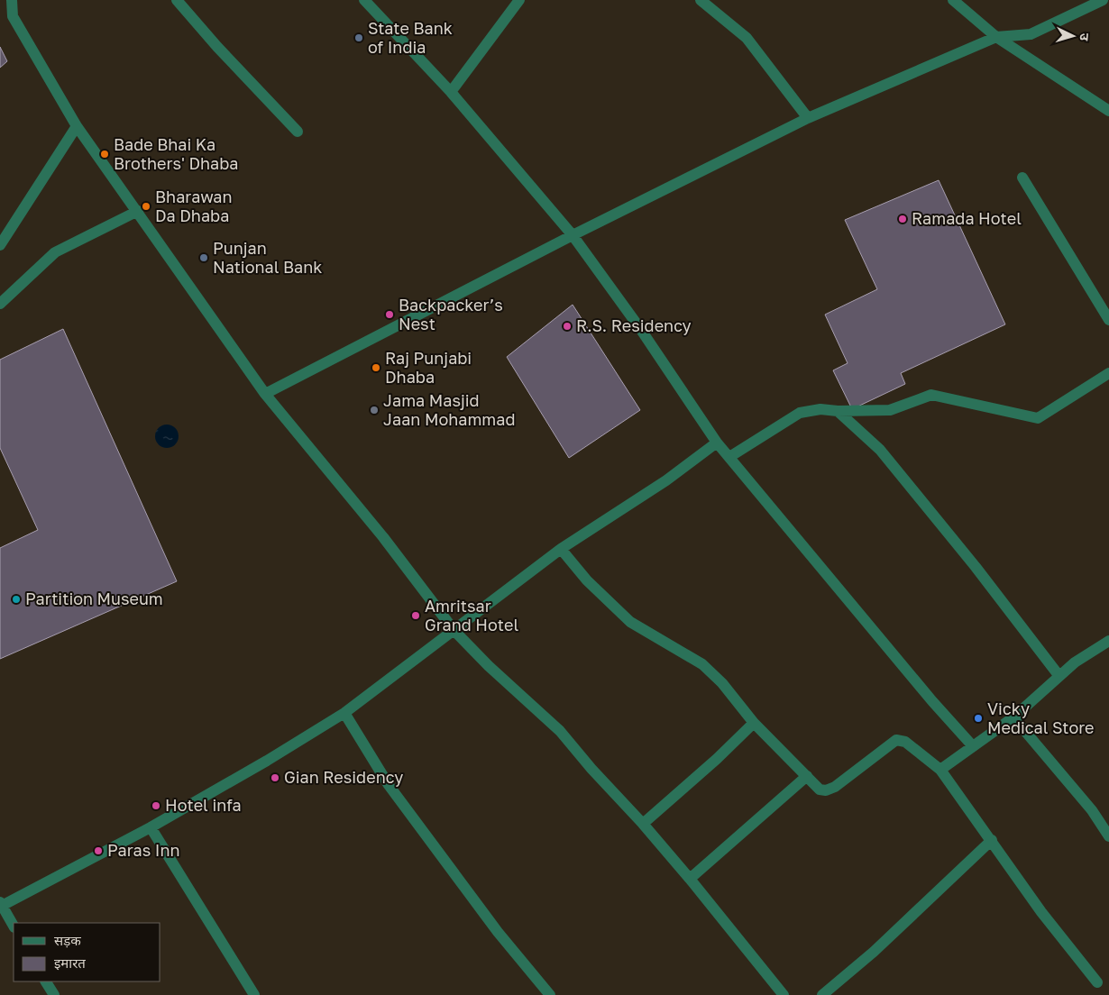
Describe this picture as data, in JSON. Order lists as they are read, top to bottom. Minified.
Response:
{"places":["State Bank of India","Bade Bhai Ka Brothers' Dhaba","Bharawan Da Dhaba","Ramada Hotel","Punjan National Bank","Backpacker’s Nest","R.S. Residency","Raj Punjabi Dhaba","Jama Masjid Jaan Mohammad","Partition Museum","Amritsar Grand Hotel","Vicky Medical Store","Gian Residency","Hotel infa","Paras Inn"],"legend":["सड़क","इमारत"],"north":"right"}
